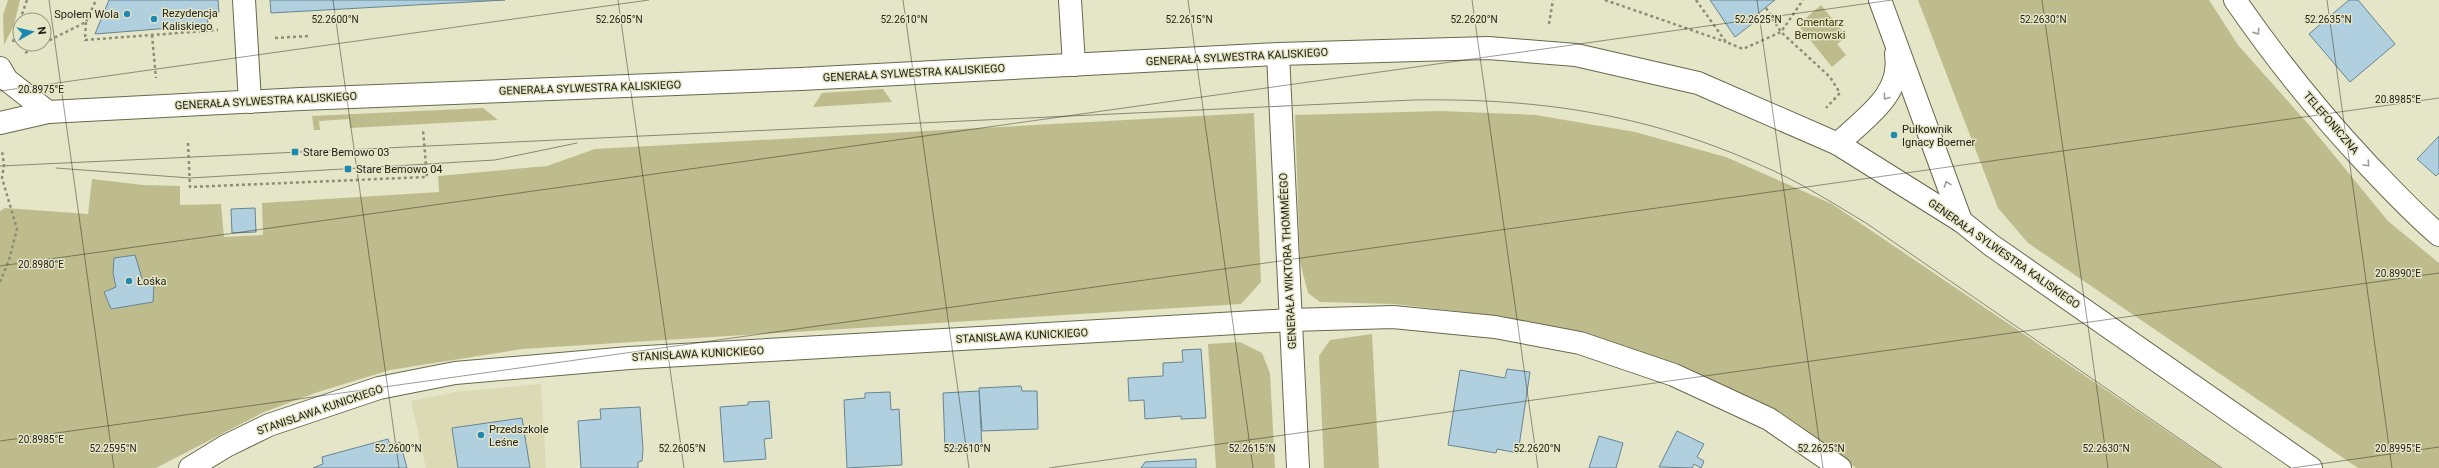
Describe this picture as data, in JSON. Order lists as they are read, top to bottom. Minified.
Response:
{"streets":{"street":["GENERAŁA SYLWESTRA KALISKIEGO","TELEFONICZNA","GENERAŁA WIKTORA THOMMÉEGO","STANISŁAWA KUNICKIEGO"]},"crossings":[["GENERAŁA SYLWESTRA KALISKIEGO","GENERAŁA WIKTORA THOMMÉEGO"],["GENERAŁA WIKTORA THOMMÉEGO","STANISŁAWA KUNICKIEGO"]],"one_way":["TELEFONICZNA"],"parks":["Cmentarz Bemowski"],"places":{"other":["Społem Wola","Rezydencja Kaliskiego","Pułkownik Ignacy Boerner","Łośka","Przedszkole Leśne"],"transit":["Stare Bemowo 03","Stare Bemowo 04"]},"north":"right","coordinates":["52.2600°N","52.2605°N","52.2610°N","52.2615°N","52.2620°N","52.2625°N","52.2630°N","52.2635°N","20.8975°E","20.8985°E","20.8980°E","20.8990°E","52.2595°N","20.8995°E"]}
